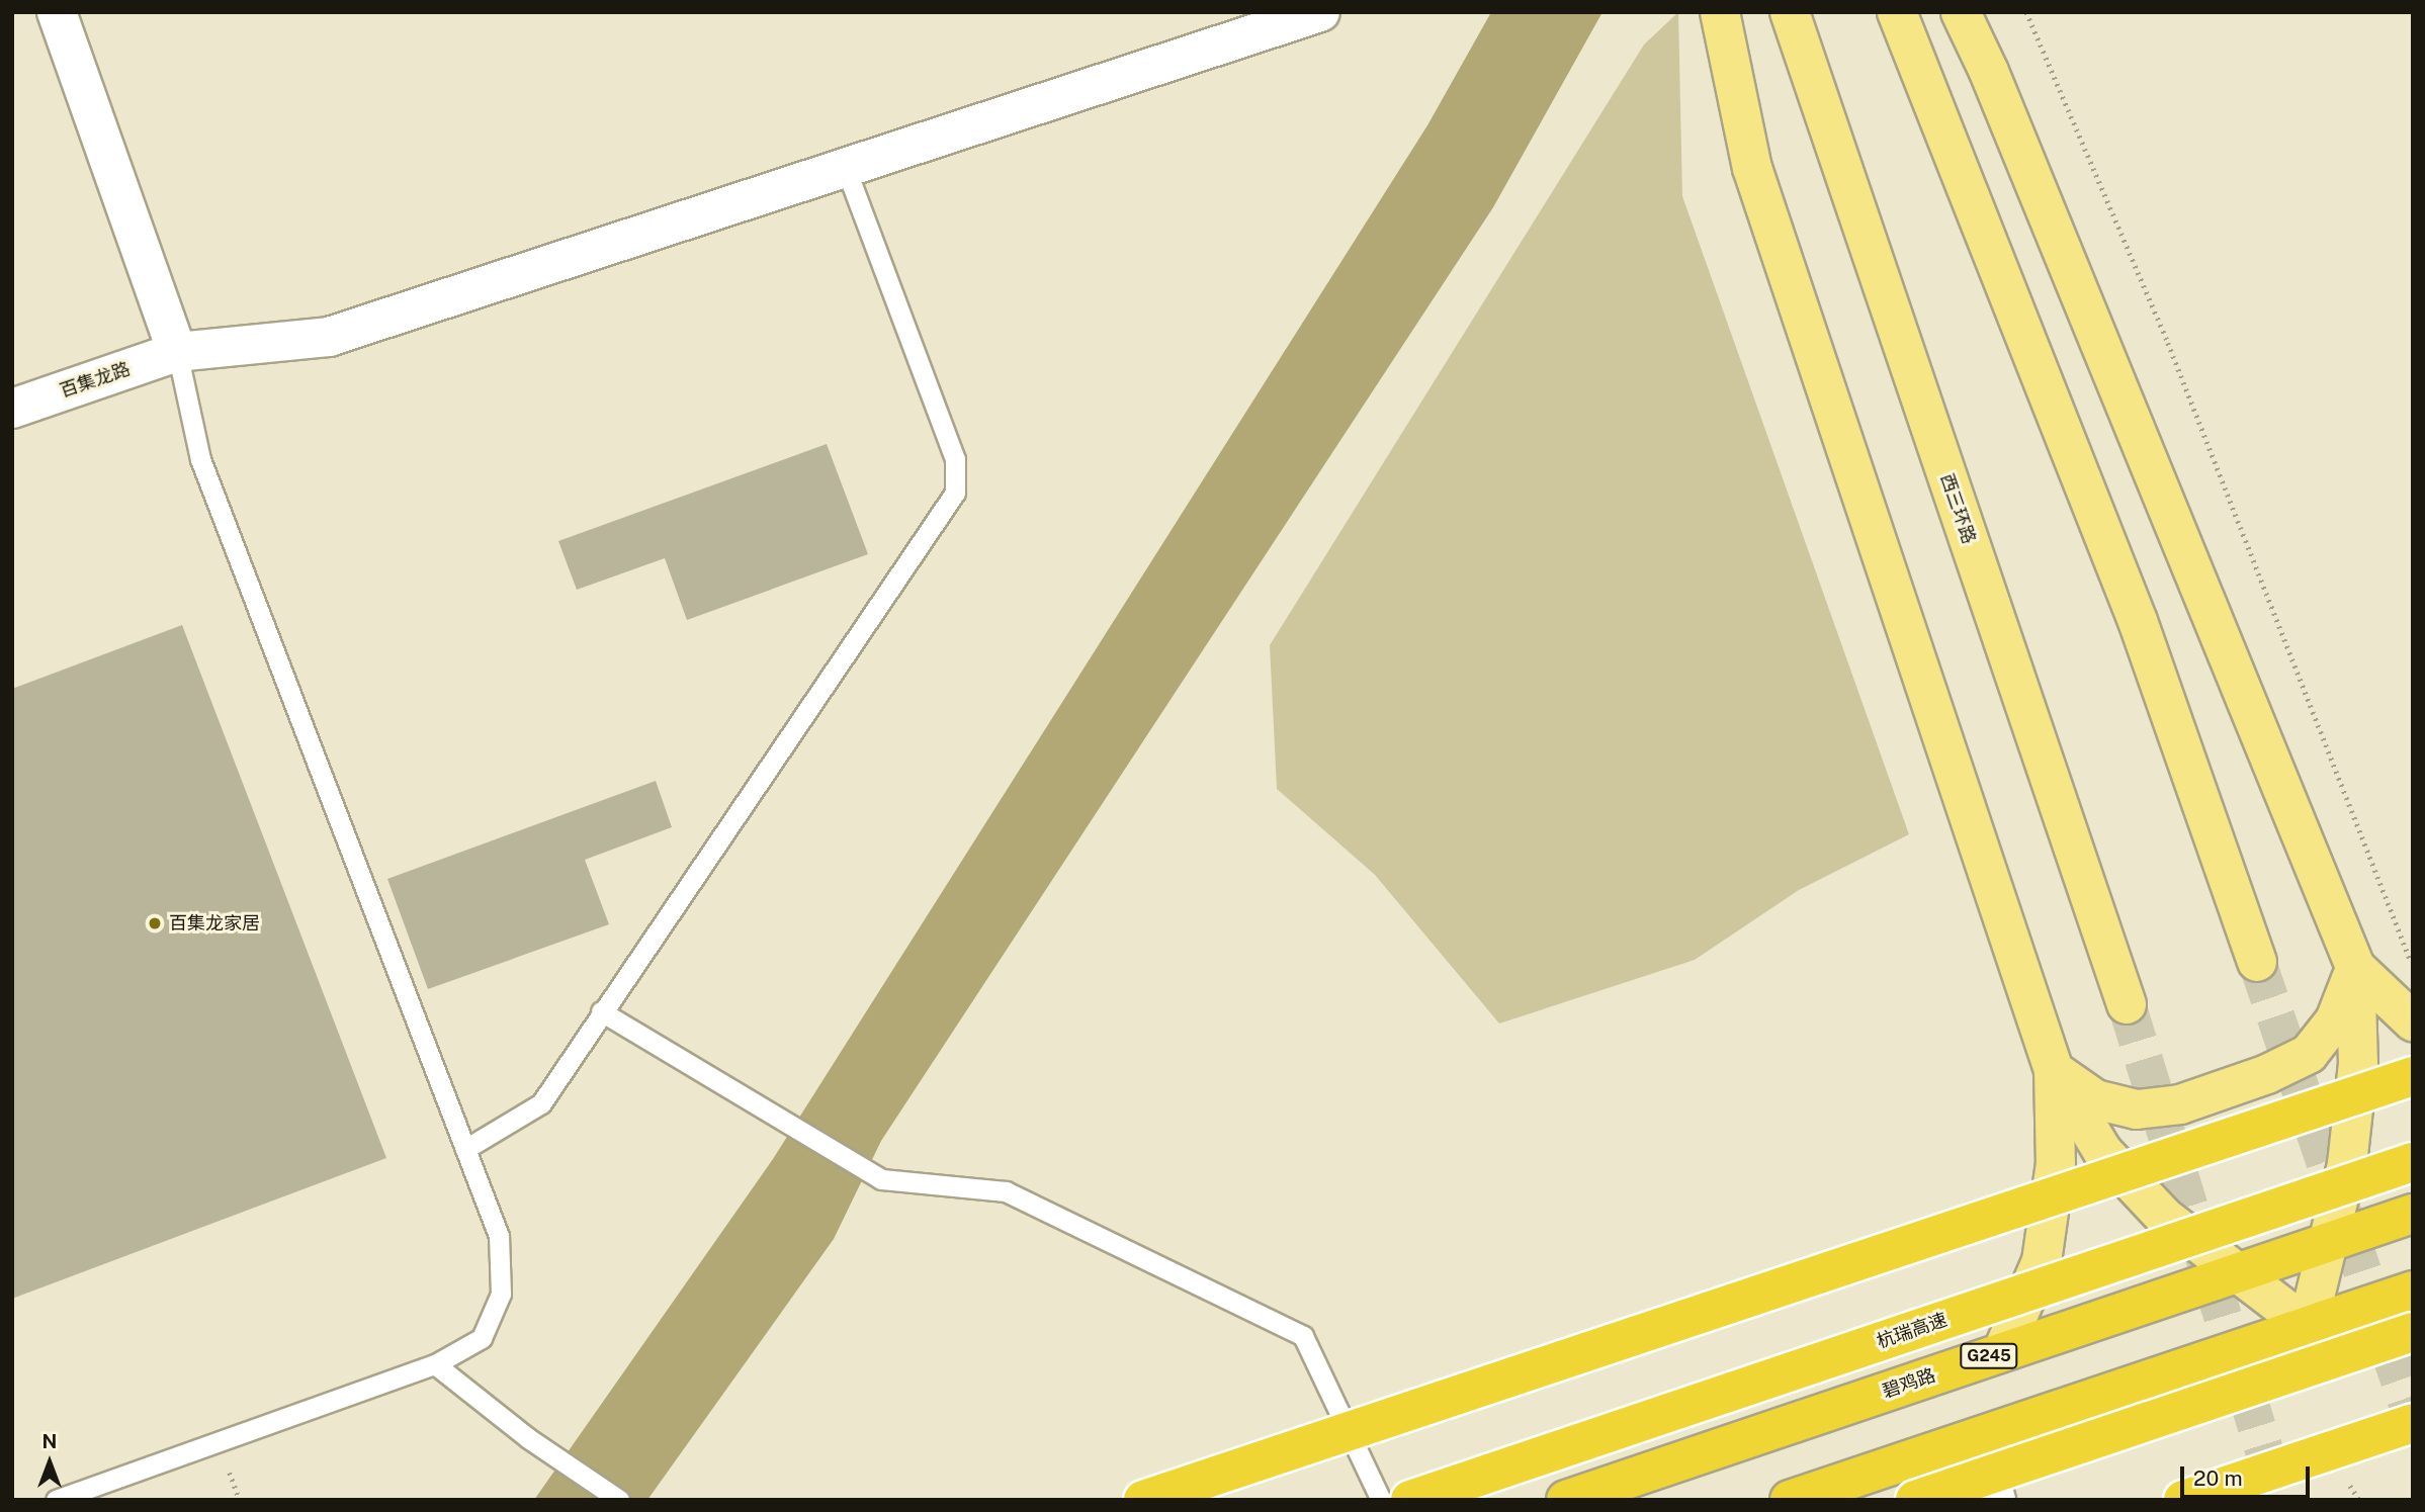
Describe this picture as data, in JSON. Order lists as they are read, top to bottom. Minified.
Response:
{"streets":{"highway":["杭瑞高速","G245","碧鸡路"],"main road":["西三环路"],"street":["百集龙路"]},"places":["百集龙家居"],"scale_bar":"20 m","north":"top"}
